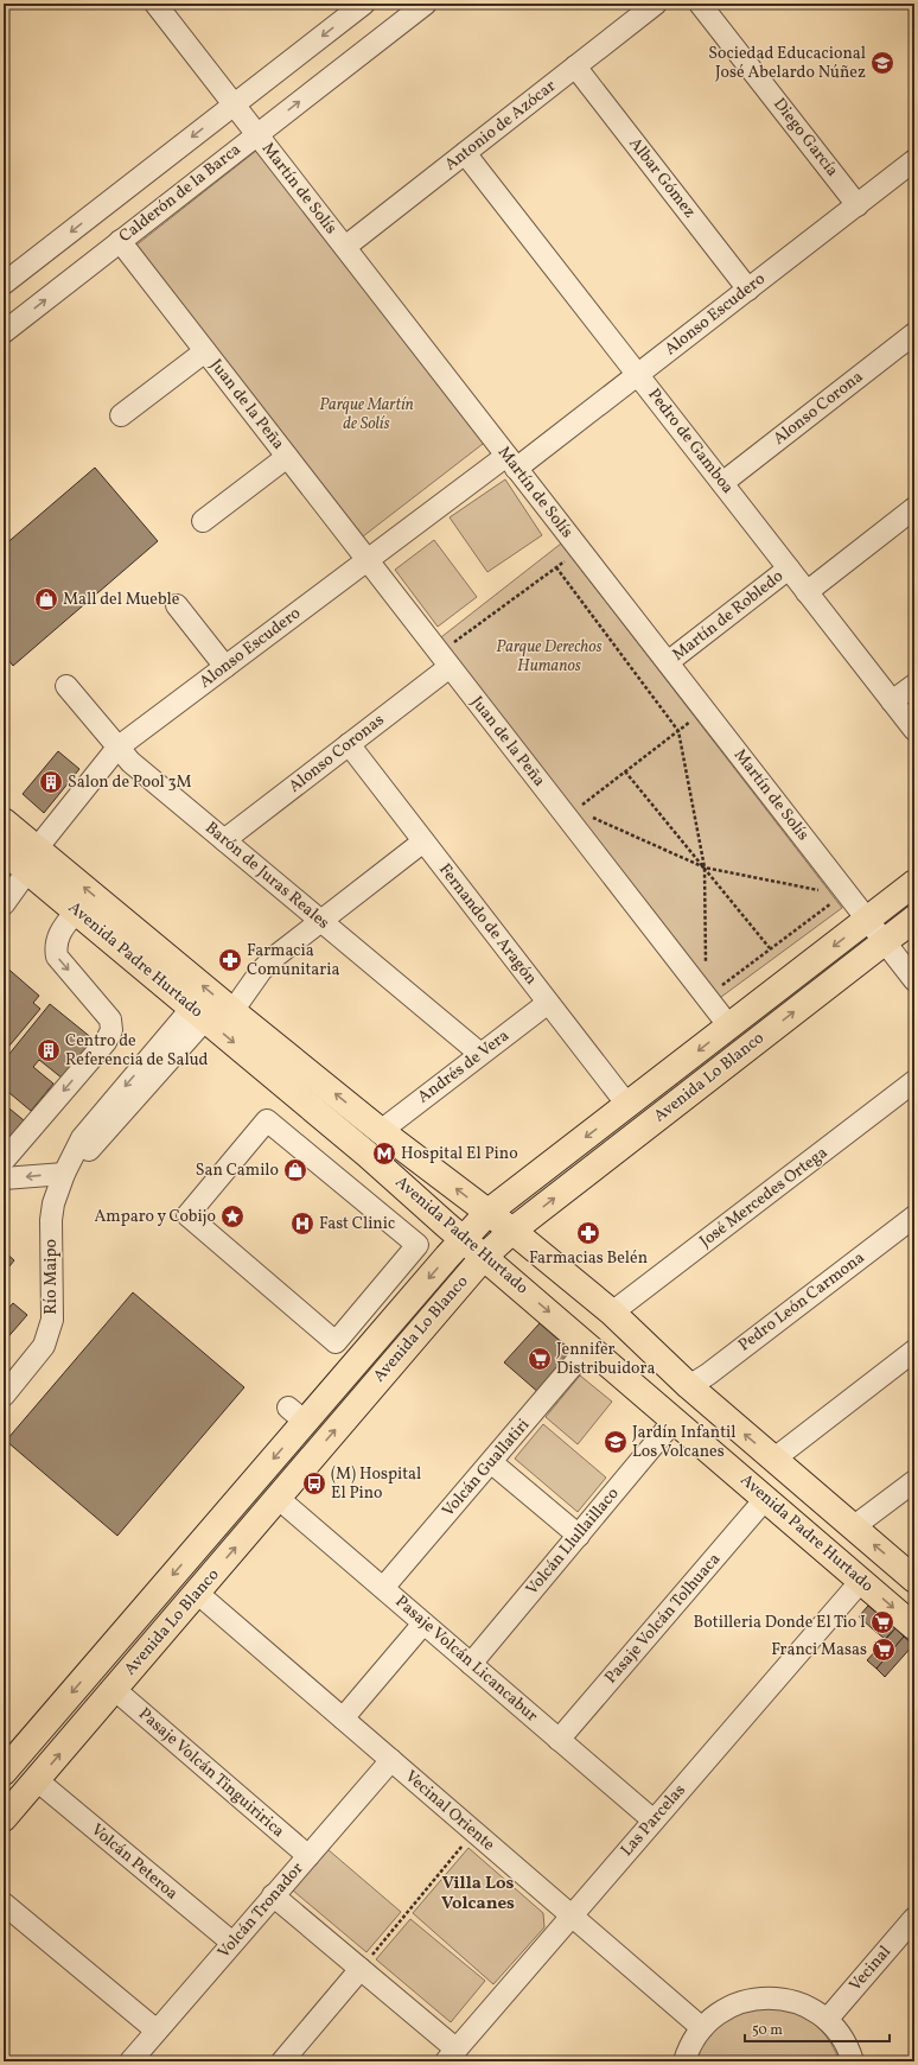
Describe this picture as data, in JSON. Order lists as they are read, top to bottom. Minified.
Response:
{"streets":{"main road":["Avenida Padre Hurtado","Avenida Lo Blanco"],"street":["Antonio de Azócar","Diego García","Albar Gómez","Martín de Solís","Calderón de la Barca","Alonso Escudero","Juan de la Peña","Alonso Corona","Pedro de Gamboa","Martín de Robledo","Alonso Coronas","Barón de Juras Reales","Fernando de Aragón","Andrés de Vera","José Mercedes Ortega","Río Maipo","Pedro León Carmona","Volcán Guallatiri","Volcán Llullaillaco","Pasaje Volcán Tolhuaca","Pasaje Volcán Licancabur","Pasaje Volcán Tinguiririca","Vecinal Oriente","Las Parcelas","Volcán Peteroa","Volcán Tronador","Vecinal"]},"crossings":[["Antonio de Azócar","Albar Gómez"],["Antonio de Azócar","Martín de Solís"],["Antonio de Azócar","Pedro de Gamboa"],["Diego García","Alonso Escudero"],["Albar Gómez","Alonso Escudero"],["Martín de Solís","Calderón de la Barca"],["Martín de Solís","Alonso Escudero"],["Martín de Solís","Martín de Robledo"],["Martín de Solís","Avenida Lo Blanco"],["Calderón de la Barca","Juan de la Peña"],["Alonso Escudero","Juan de la Peña"],["Alonso Escudero","Pedro de Gamboa"],["Alonso Escudero","Barón de Juras Reales"],["Alonso Escudero","Avenida Padre Hurtado"],["Juan de la Peña","Alonso Coronas"],["Juan de la Peña","Avenida Lo Blanco"],["Alonso Corona","Pedro de Gamboa"],["Pedro de Gamboa","Martín de Robledo"],["Alonso Coronas","Barón de Juras Reales"],["Alonso Coronas","Fernando de Aragón"],["Barón de Juras Reales","Andrés de Vera"],["Fernando de Aragón","Andrés de Vera"],["Fernando de Aragón","Avenida Lo Blanco"],["Avenida Padre Hurtado","Andrés de Vera"],["Avenida Padre Hurtado","Avenida Lo Blanco"],["Avenida Padre Hurtado","José Mercedes Ortega"],["Avenida Padre Hurtado","Río Maipo"],["Avenida Padre Hurtado","Pedro León Carmona"],["Avenida Padre Hurtado","Volcán Guallatiri"],["Avenida Padre Hurtado","Volcán Llullaillaco"],["Avenida Padre Hurtado","Pasaje Volcán Tolhuaca"],["Avenida Padre Hurtado","Las Parcelas"],["Avenida Lo Blanco","Pasaje Volcán Licancabur"],["Avenida Lo Blanco","Pasaje Volcán Tinguiririca"],["Avenida Lo Blanco","Vecinal Oriente"],["Avenida Lo Blanco","Volcán Peteroa"],["Volcán Guallatiri","Pasaje Volcán Licancabur"],["Volcán Llullaillaco","Pasaje Volcán Licancabur"],["Pasaje Volcán Tolhuaca","Pasaje Volcán Licancabur"],["Pasaje Volcán Licancabur","Las Parcelas"],["Pasaje Volcán Tinguiririca","Volcán Tronador"],["Vecinal Oriente","Las Parcelas"],["Vecinal Oriente","Volcán Tronador"],["Volcán Peteroa","Volcán Tronador"]],"districts":["Villa Los Volcanes"],"parks":["Parque Martín de Solís","Parque Derechos Humanos"],"places":{"school or university":["Sociedad Educacional José Abelardo Núñez","Jardín Infantil Los Volcanes"],"shop":["Mall del Mueble","San Camilo"],"building":["Salon de Pool 3M","Centro de Referencia de Salud"],"pharmacy":["Farmacia Comunitaria","Farmacias Belén"],"metro station":["Hospital El Pino"],"place":["Amparo y Cobijo"],"hospital":["Fast Clinic"],"supermarket":["Jennifer Distribuidora","Botilleria Donde El Tio I","Franci Masas"],"bus stop":["(M) Hospital El Pino"]},"scale_bar":"50 m"}
